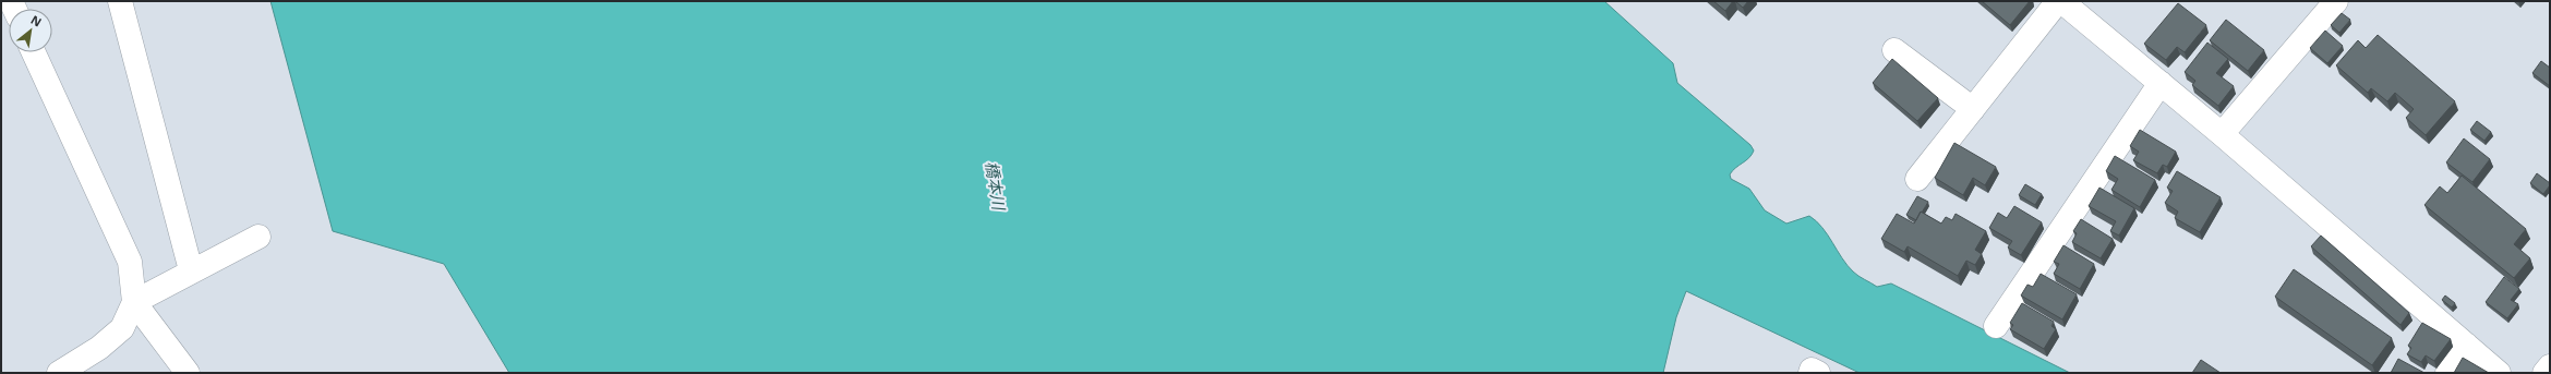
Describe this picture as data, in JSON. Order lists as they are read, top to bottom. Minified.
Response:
{"water":["橋本川"],"north":"top right"}
